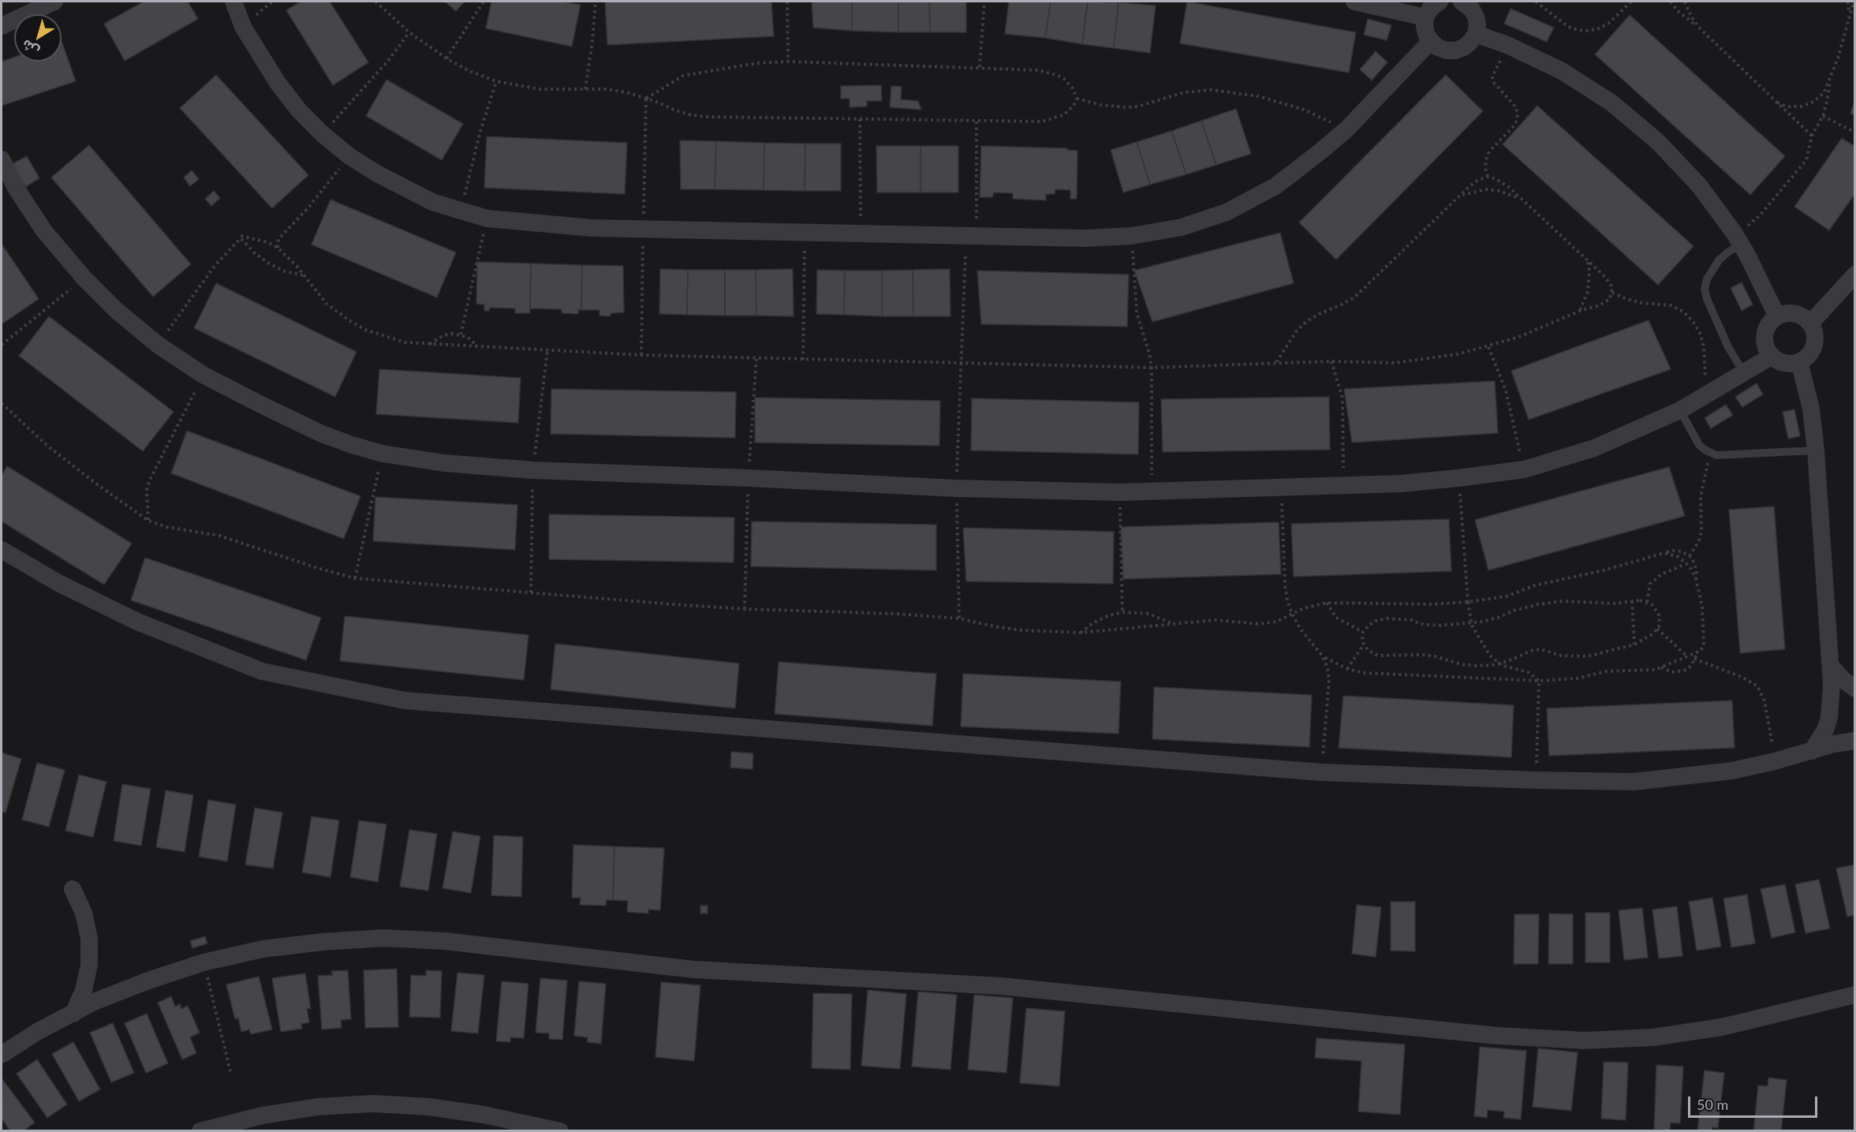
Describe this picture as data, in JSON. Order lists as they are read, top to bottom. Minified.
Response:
{"scale_bar":"50 m","north":"bottom left"}
